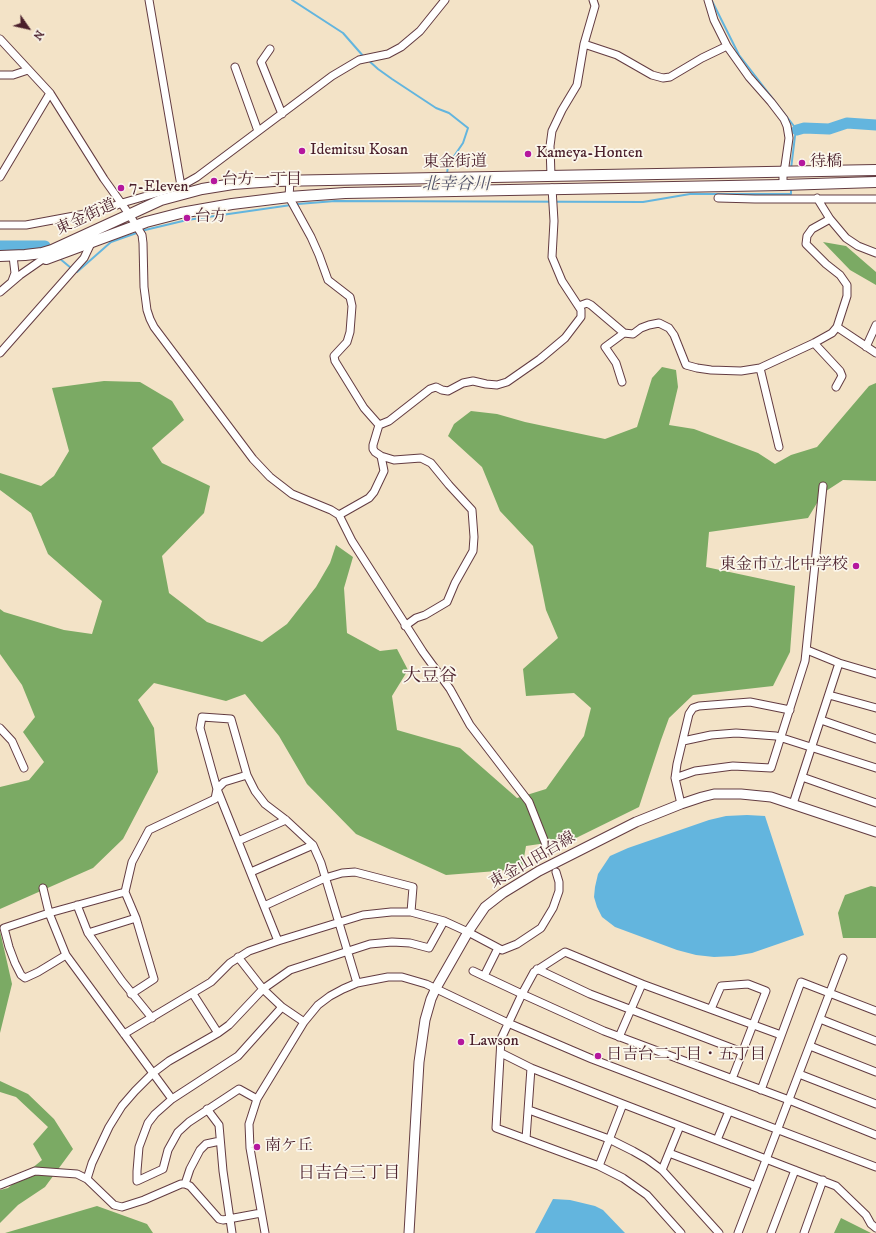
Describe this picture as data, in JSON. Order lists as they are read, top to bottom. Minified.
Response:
{"streets":{"highway":["東金街道"],"main road":["東金山田台線"]},"districts":["大豆谷","日吉台三丁目"],"water":["北幸谷川"],"places":["Idemitsu Kosan","Kameya-Honten","待橋","台方一丁目","7-Eleven","台方","東金市立北中学校","Lawson","日吉台二丁目・五丁目","南ケ丘"],"north":"bottom right"}
